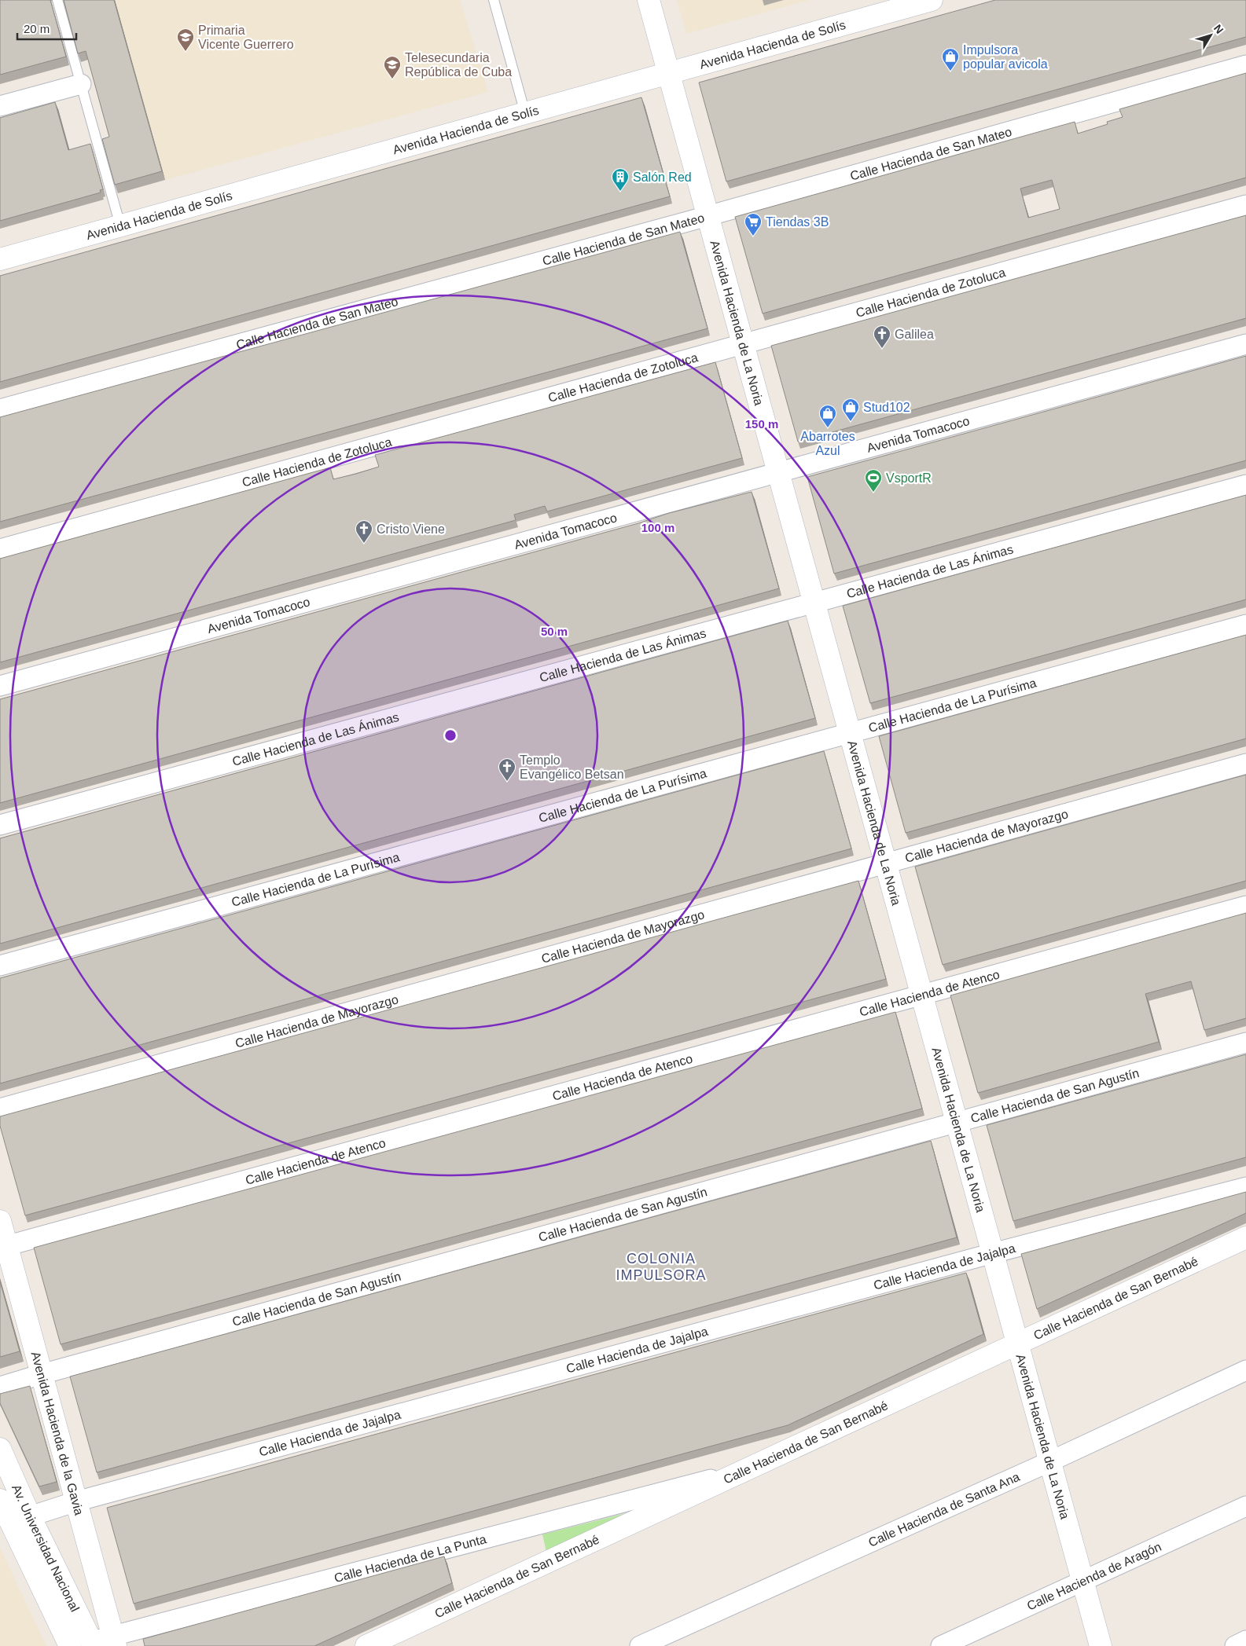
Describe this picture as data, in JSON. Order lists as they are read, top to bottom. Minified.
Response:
{"streets":{"street":["Avenida Hacienda de Solís","Calle Hacienda de San Mateo","Calle Hacienda de Zotoluca","Avenida Hacienda de La Noria","Avenida Tomacoco","Calle Hacienda de Las Ánimas","Calle Hacienda de La Purísima","Calle Hacienda de Mayorazgo","Calle Hacienda de Atenco","Calle Hacienda de San Agustín","Calle Hacienda de Jajalpa","Calle Hacienda de San Bernabé","Avenida Hacienda de la Gavia","Calle Hacienda de Santa Ana","Av. Universidad Nacional","Calle Hacienda de La Punta","Calle Hacienda de Aragón"]},"crossings":[["Avenida Hacienda de Solís","Avenida Hacienda de La Noria"],["Calle Hacienda de San Mateo","Avenida Hacienda de La Noria"],["Calle Hacienda de Zotoluca","Avenida Hacienda de La Noria"],["Avenida Hacienda de La Noria","Avenida Tomacoco"],["Avenida Hacienda de La Noria","Calle Hacienda de Las Ánimas"],["Avenida Hacienda de La Noria","Calle Hacienda de La Purísima"],["Avenida Hacienda de La Noria","Calle Hacienda de Mayorazgo"],["Avenida Hacienda de La Noria","Calle Hacienda de Atenco"],["Avenida Hacienda de La Noria","Calle Hacienda de San Agustín"],["Avenida Hacienda de La Noria","Calle Hacienda de Jajalpa"],["Avenida Hacienda de La Noria","Calle Hacienda de San Bernabé"],["Avenida Hacienda de La Noria","Calle Hacienda de Santa Ana"],["Avenida Hacienda de La Noria","Calle Hacienda de Aragón"],["Calle Hacienda de Atenco","Avenida Hacienda de la Gavia"],["Calle Hacienda de San Agustín","Avenida Hacienda de la Gavia"],["Calle Hacienda de Jajalpa","Avenida Hacienda de la Gavia"],["Calle Hacienda de Jajalpa","Av. Universidad Nacional"],["Calle Hacienda de San Bernabé","Calle Hacienda de La Punta"],["Avenida Hacienda de la Gavia","Calle Hacienda de La Punta"],["Av. Universidad Nacional","Calle Hacienda de La Punta"]],"districts":["COLONIA IMPULSORA"],"places":{"school or university":["Primaria Vicente Guerrero","Telesecundaria República de Cuba"],"shop":["Impulsora popular avicola","Stud102","Abarrotes Azul"],"building":["Salón Red"],"supermarket":["Tiendas 3B"],"church":["Galilea","Cristo Viene","Templo Evangélico Betsan"],"sports":["VsportR"]},"scale_bar":"20 m","north":"top right","rings":["150 m","100 m","50 m"]}
